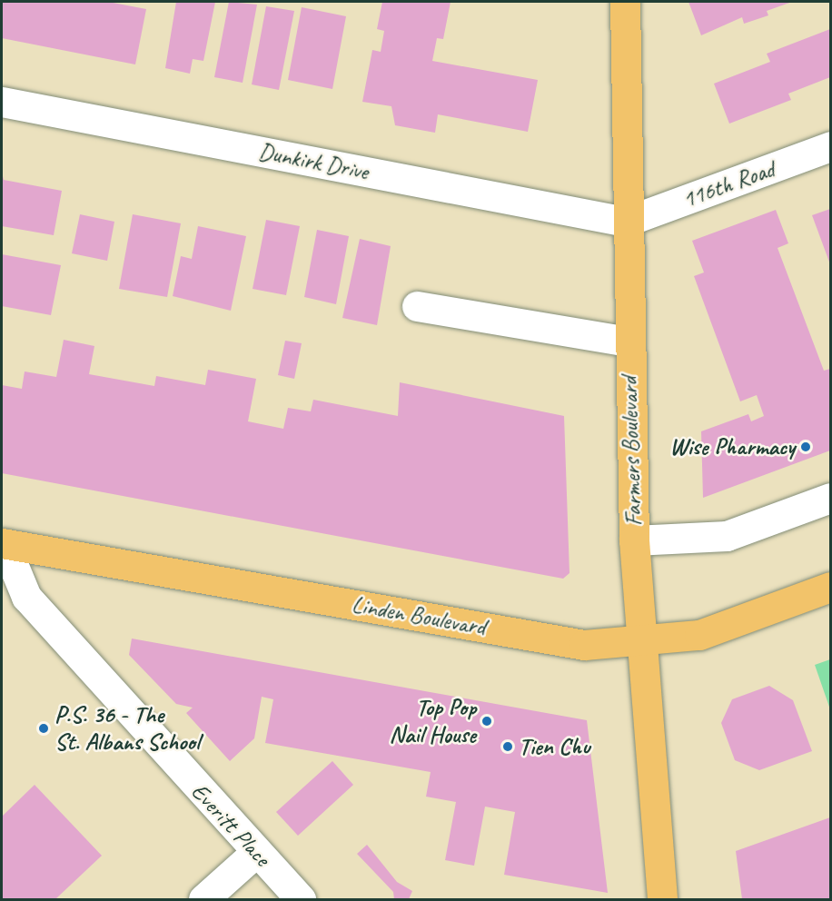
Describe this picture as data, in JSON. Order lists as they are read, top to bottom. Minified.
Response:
{"streets":{"main road":["Farmers Boulevard","Linden Boulevard"],"street":["Dunkirk Drive","116th Road","Everitt Place"]},"crossings":[["Dunkirk Drive","116th Road"],["Dunkirk Drive","Farmers Boulevard"],["116th Road","Farmers Boulevard"],["Farmers Boulevard","Linden Boulevard"],["Linden Boulevard","Everitt Place"]],"places":["Wise Pharmacy","Top Pop Nail House","P.S. 36 - The St. Albans School","Tien Chu"]}
